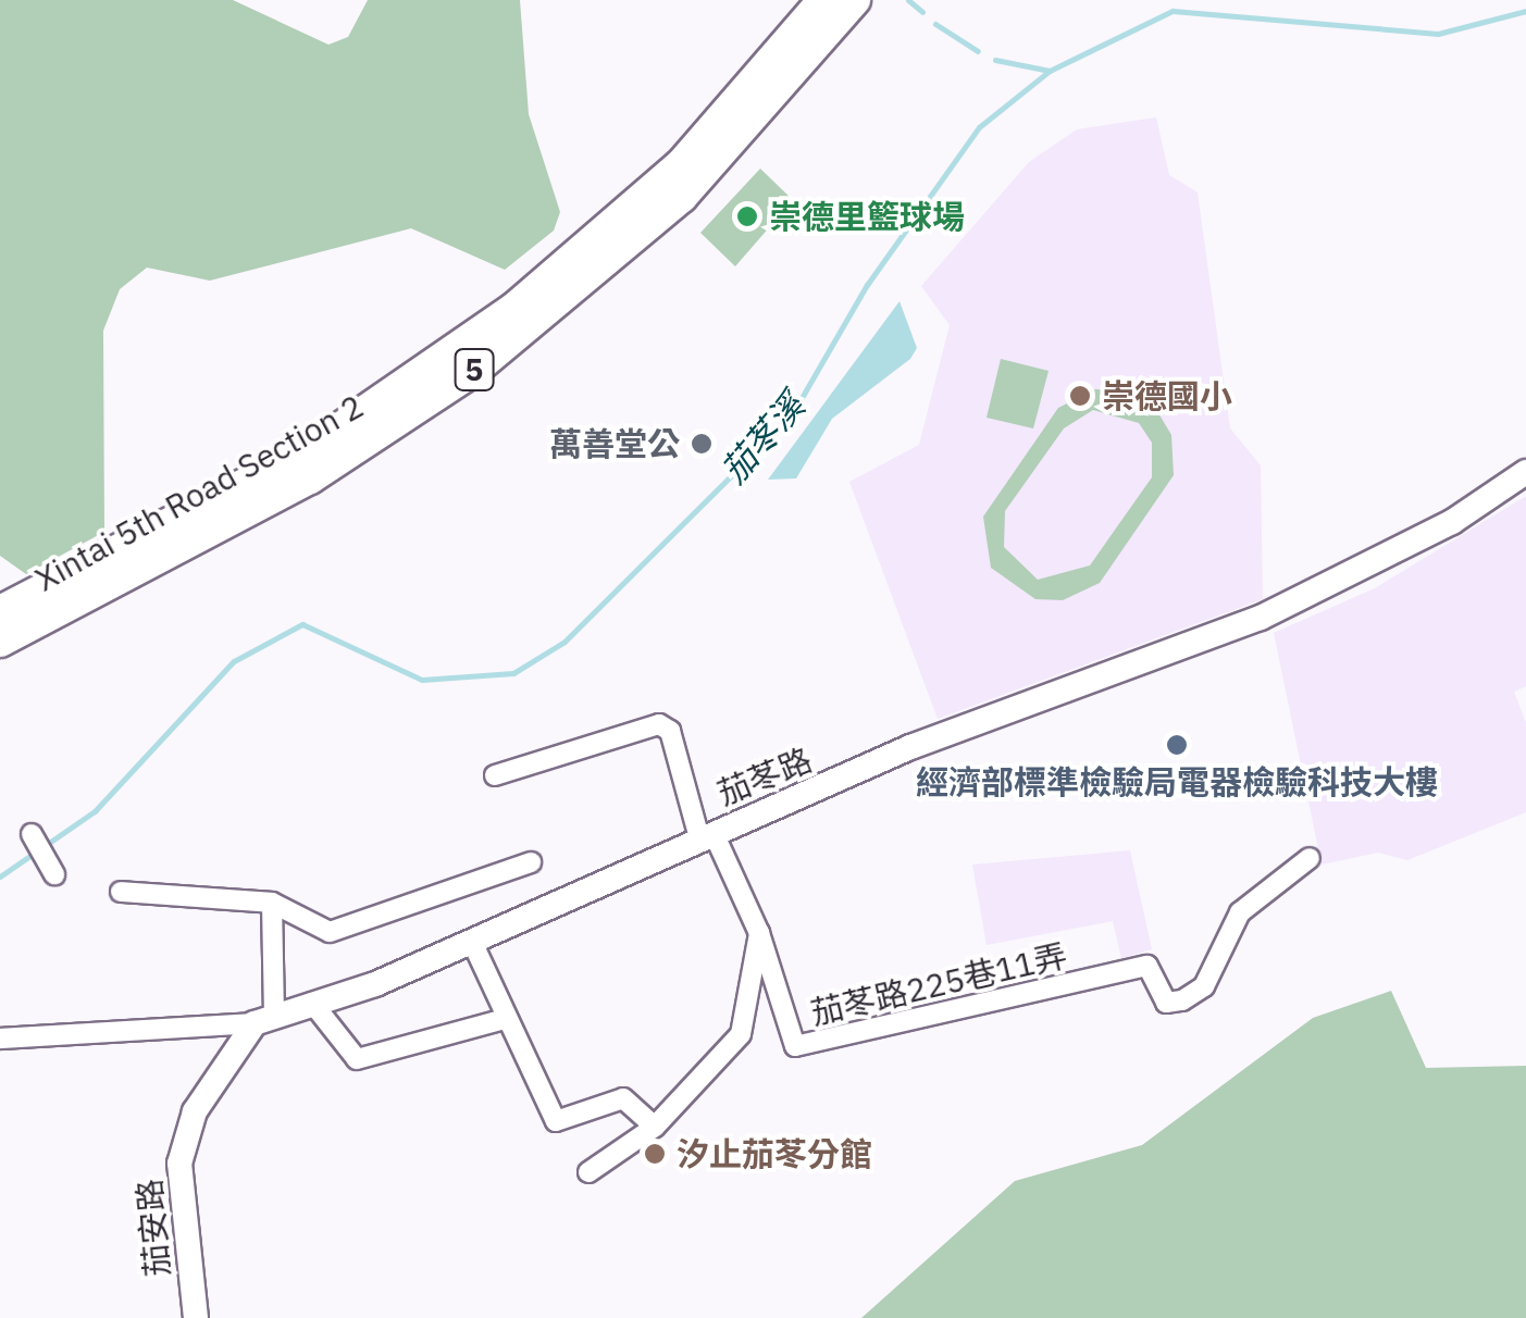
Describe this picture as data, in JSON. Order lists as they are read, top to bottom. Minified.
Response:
{"streets":{"main road":["5","Xintai 5th Road Section 2"],"street":["茄苳路","茄苳路225巷11弄","茄安路"]},"crossings":[["茄苳路","茄安路"]],"water":["茄苳溪"],"places":["崇德里籃球場","崇德國小","萬善堂公","經濟部標準檢驗局電器檢驗科技大樓","汐止茄苳分館"]}
